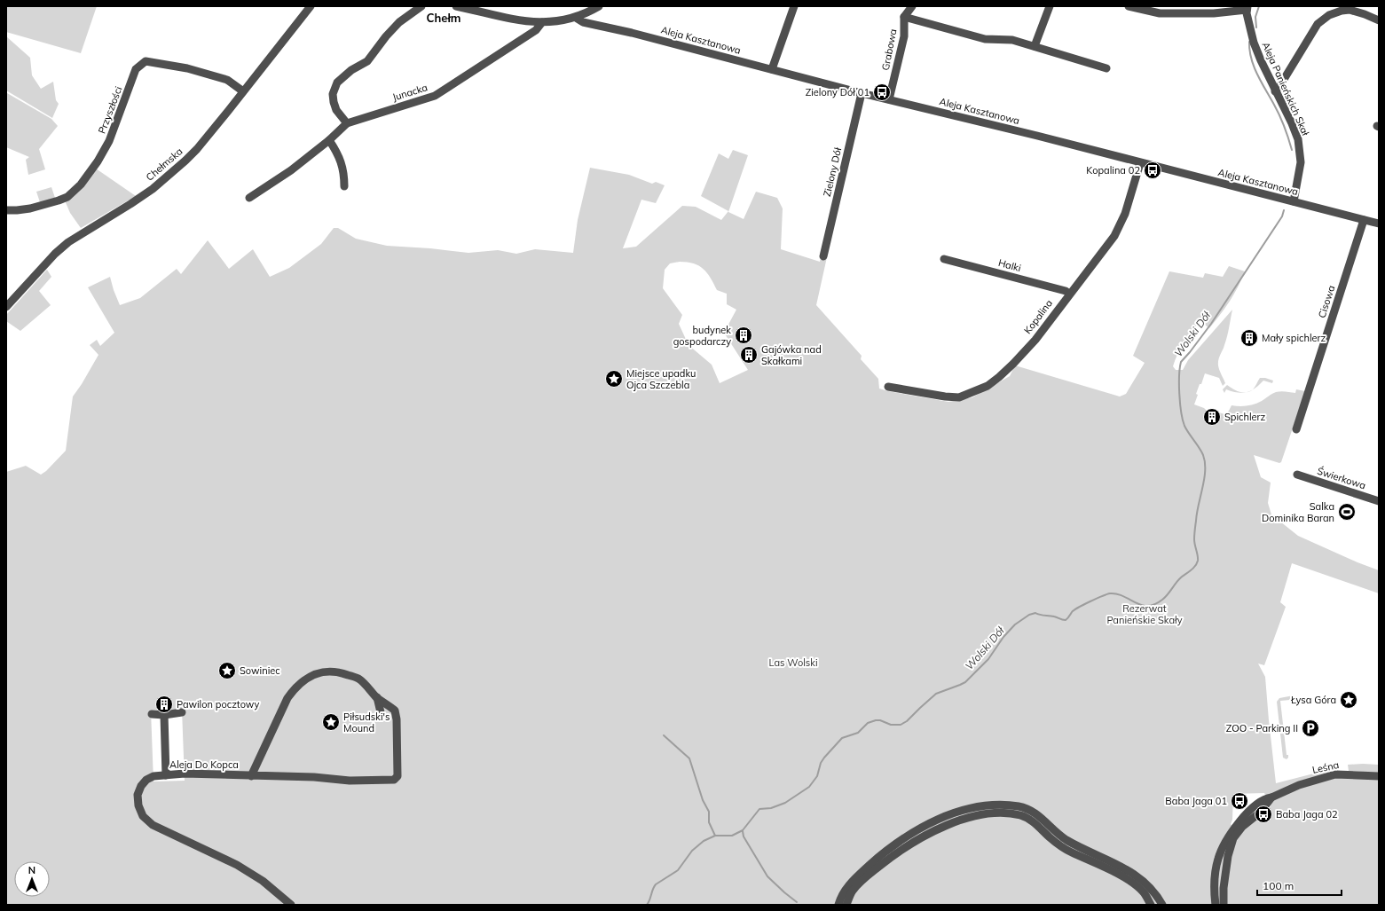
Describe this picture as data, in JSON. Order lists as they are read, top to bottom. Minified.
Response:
{"streets":{"street":["Aleja Kasztanowa","Grabowa","Aleja Panieńskich Skał","Junacka","Przyszłości","Chełmska","Zielony Dół","Halki","Cisowa","Kopalina","Świerkowa","Aleja Do Kopca","Leśna"]},"crossings":[["Aleja Kasztanowa","Grabowa"],["Aleja Kasztanowa","Aleja Panieńskich Skał"],["Aleja Kasztanowa","Zielony Dół"],["Aleja Kasztanowa","Cisowa"],["Aleja Kasztanowa","Kopalina"],["Przyszłości","Chełmska"],["Halki","Kopalina"]],"districts":["Chełm"],"water":["Wolski Dół"],"parks":["Rezerwat Panieńskie Skały","Las Wolski"],"places":{"bus stop":["Zielony Dół 01","Kopalina 02","Baba Jaga 01","Baba Jaga 02"],"building":["budynek gospodarczy","Mały spichlerz","Gajówka nad Skałkami","Spichlerz","Pawilon pocztowy"],"place":["Miejsce upadku Ojca Szczebla","Sowiniec","Łysa Góra","Piłsudski's Mound"],"sports":["Salka Dominika Baran"],"parking":["ZOO - Parking II"]},"scale_bar":"100 m","north":"top"}
